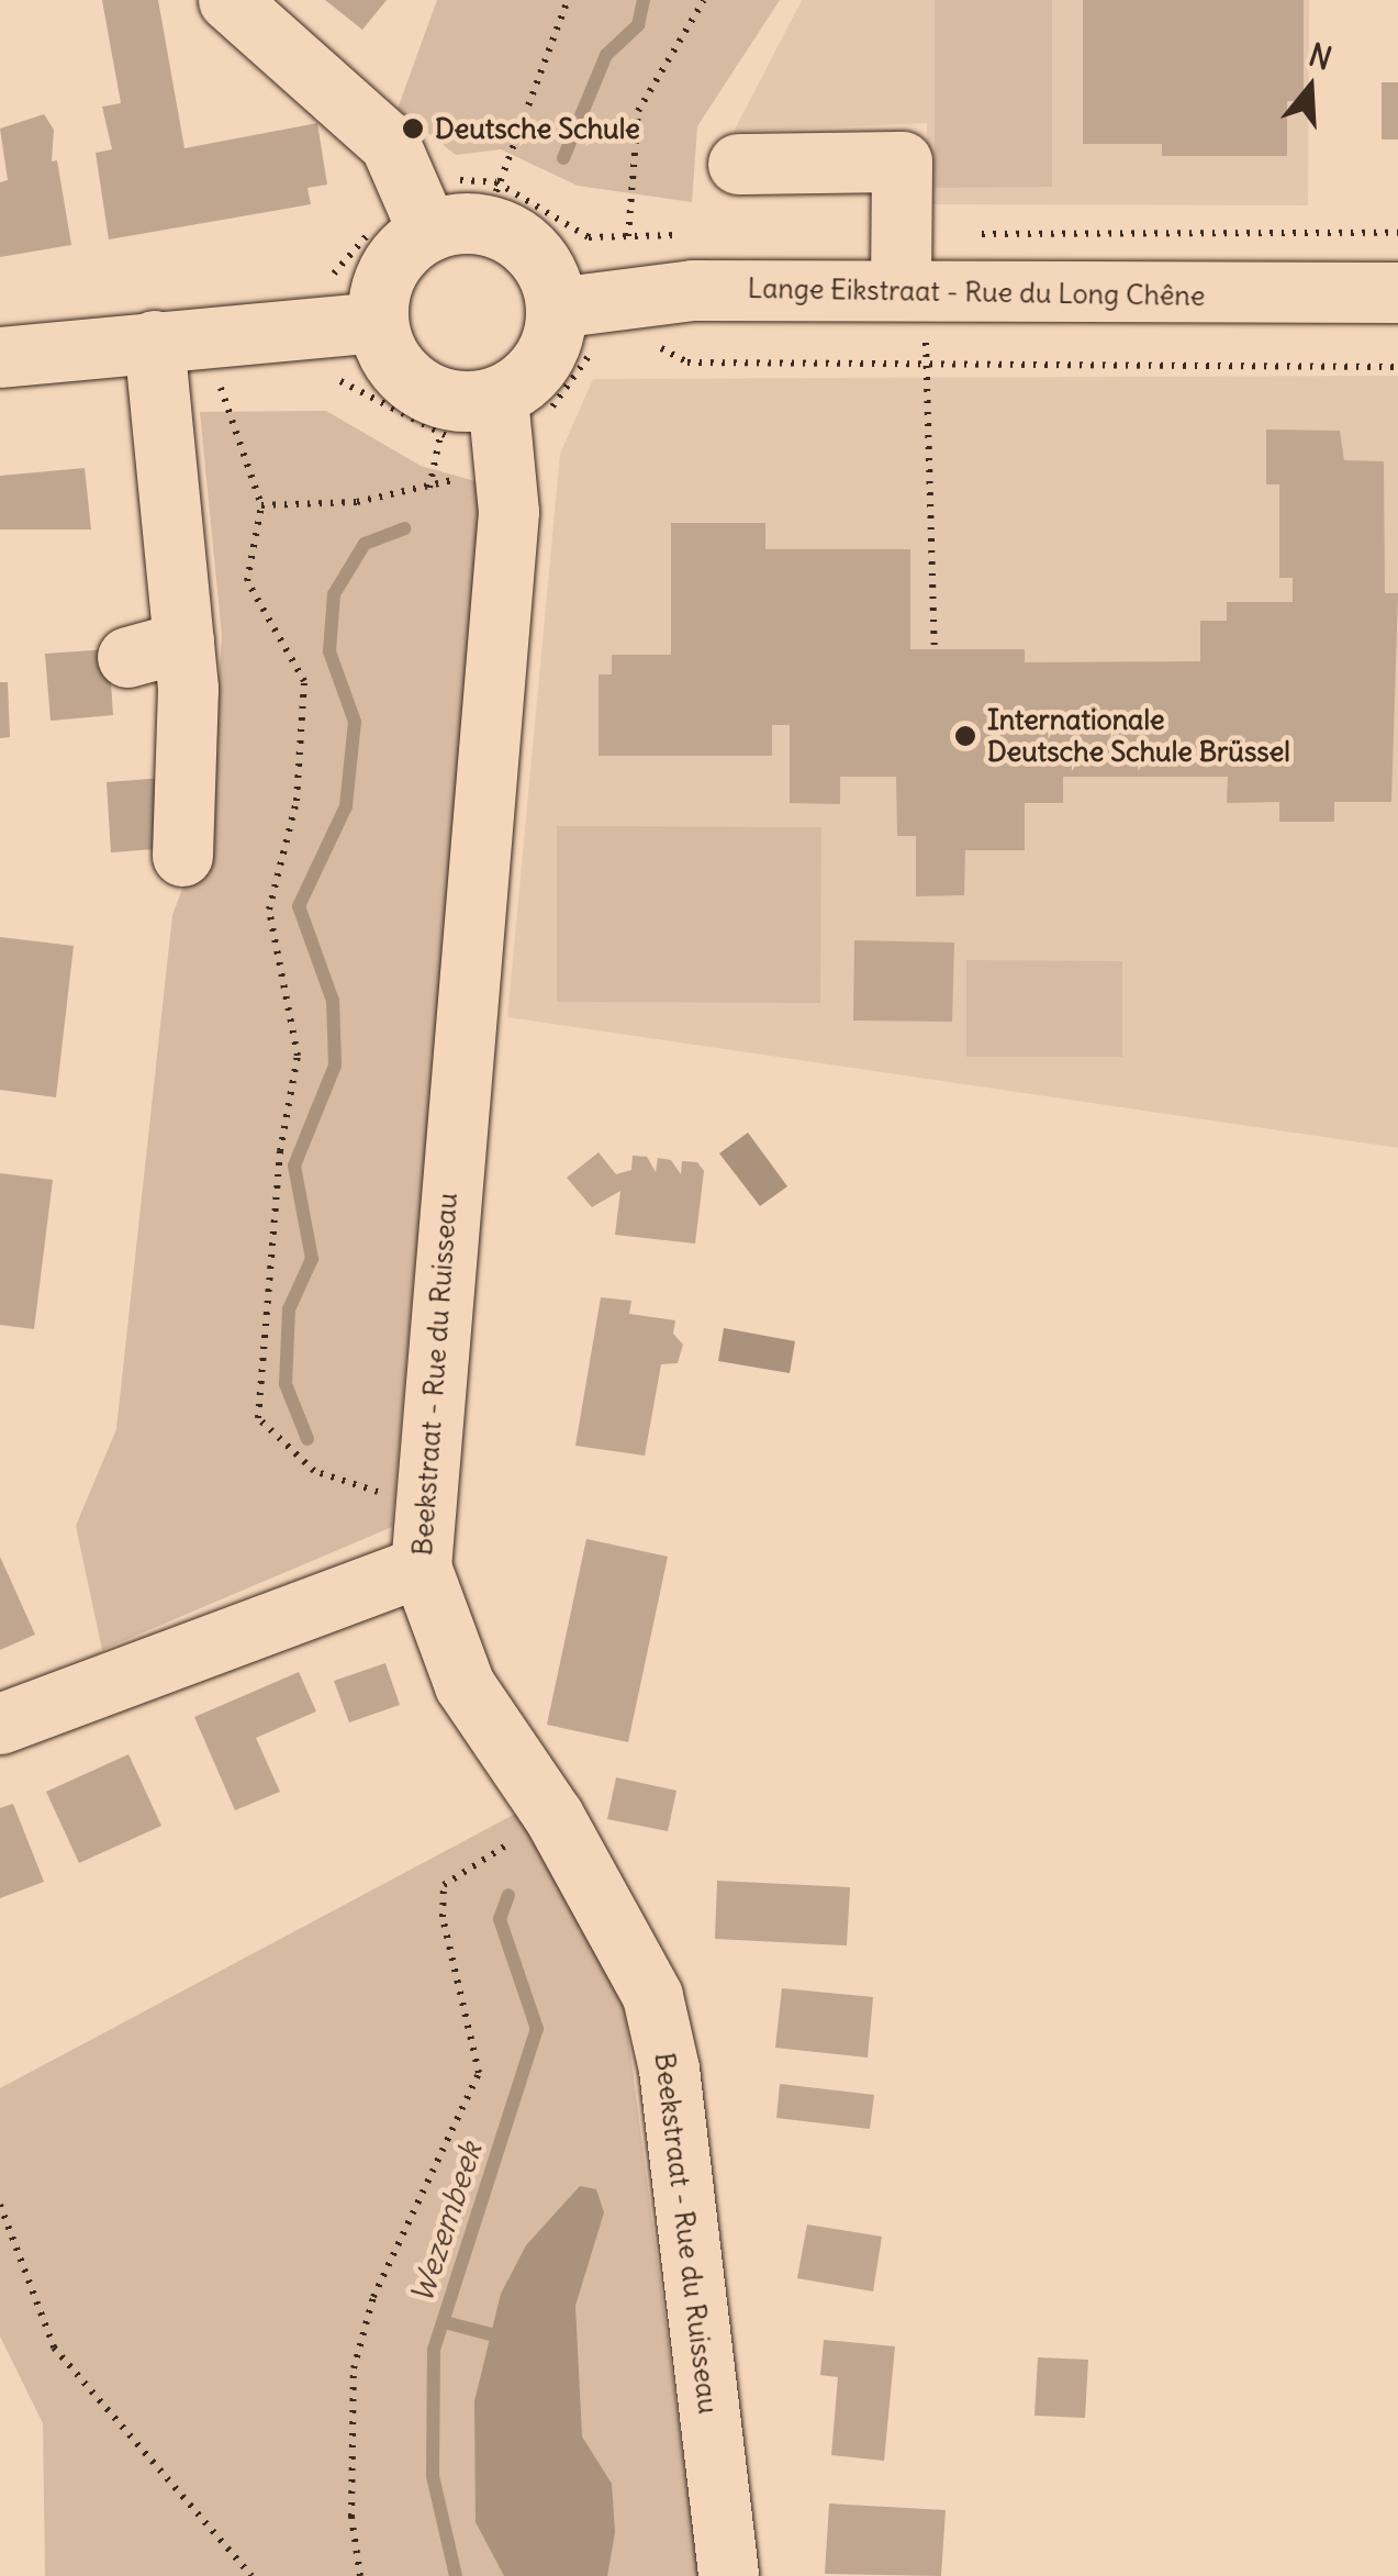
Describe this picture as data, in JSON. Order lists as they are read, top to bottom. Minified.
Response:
{"streets":{"street":["Lange Eikstraat - Rue du Long Chêne","Beekstraat - Rue du Ruisseau"]},"crossings":[["Lange Eikstraat - Rue du Long Chêne","Beekstraat - Rue du Ruisseau"]],"water":["Wezembeek"],"places":["Deutsche Schule","Internationale Deutsche Schule Brüssel"],"north":"top"}
